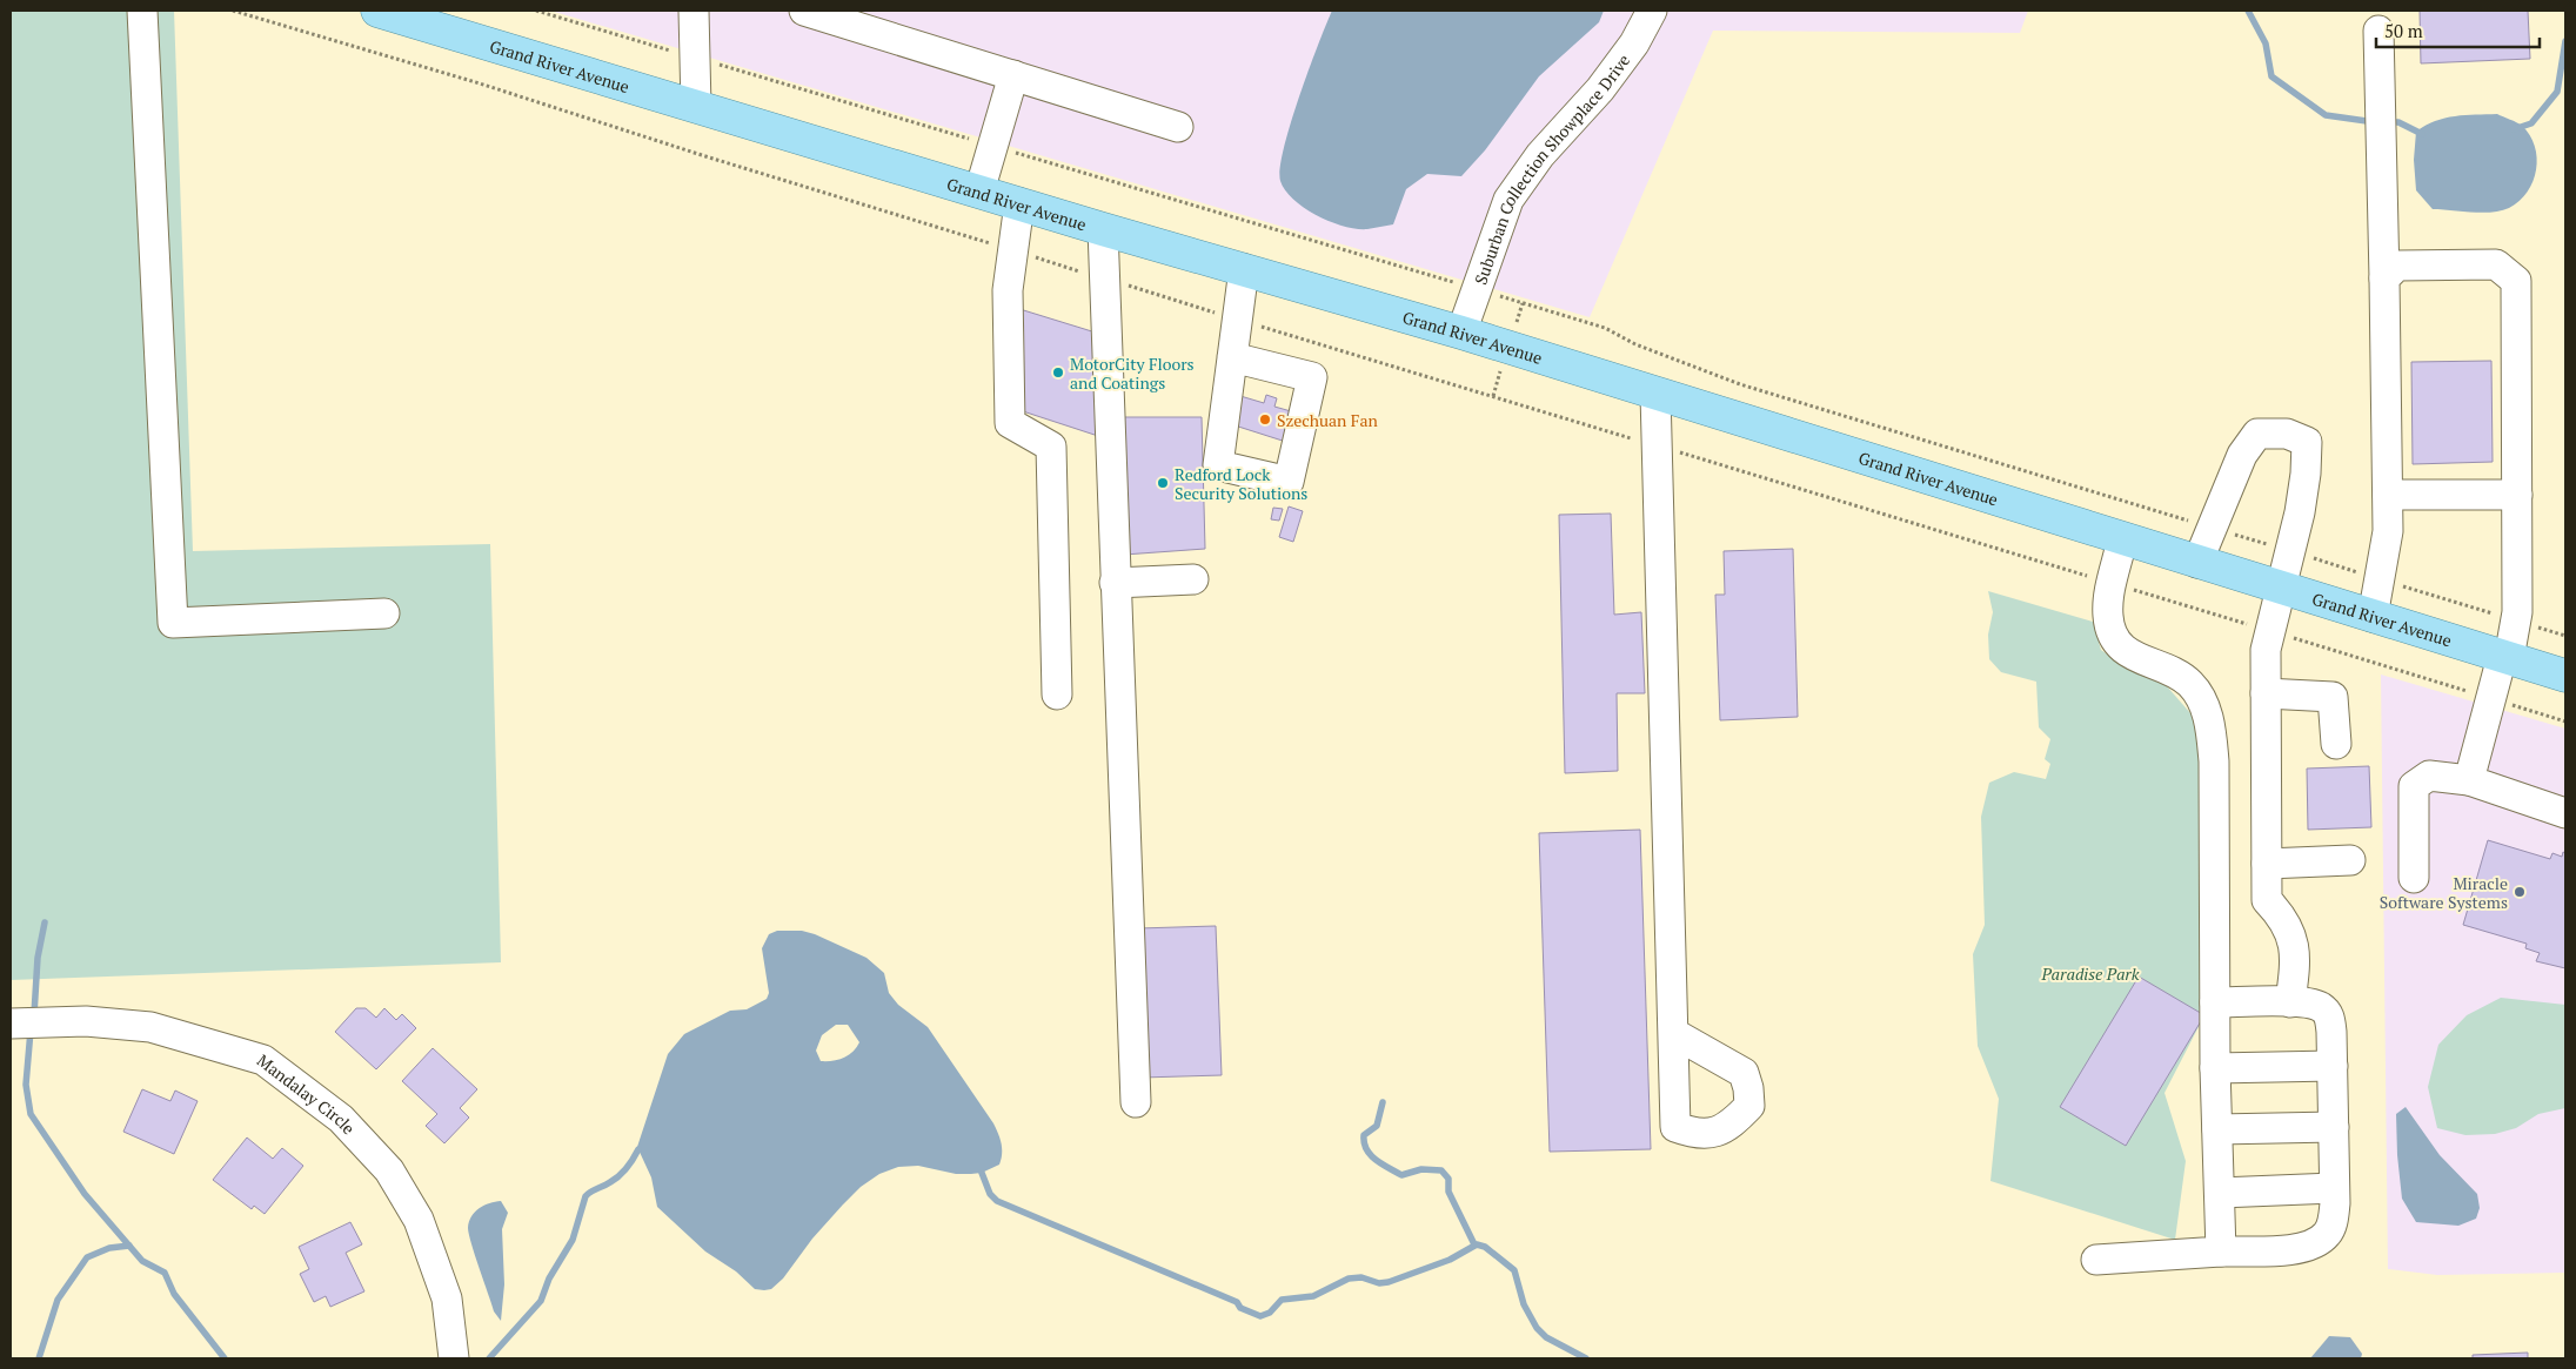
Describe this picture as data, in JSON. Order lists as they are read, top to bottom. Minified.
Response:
{"streets":{"main road":["Grand River Avenue"],"street":["Suburban Collection Showplace Drive","Mandalay Circle"]},"crossings":[["Grand River Avenue","Suburban Collection Showplace Drive"]],"parks":["Paradise Park"],"places":["MotorCity Floors and Coatings","Szechuan Fan","Redford Lock Security Solutions","Miracle Software Systems"],"scale_bar":"50 m"}
